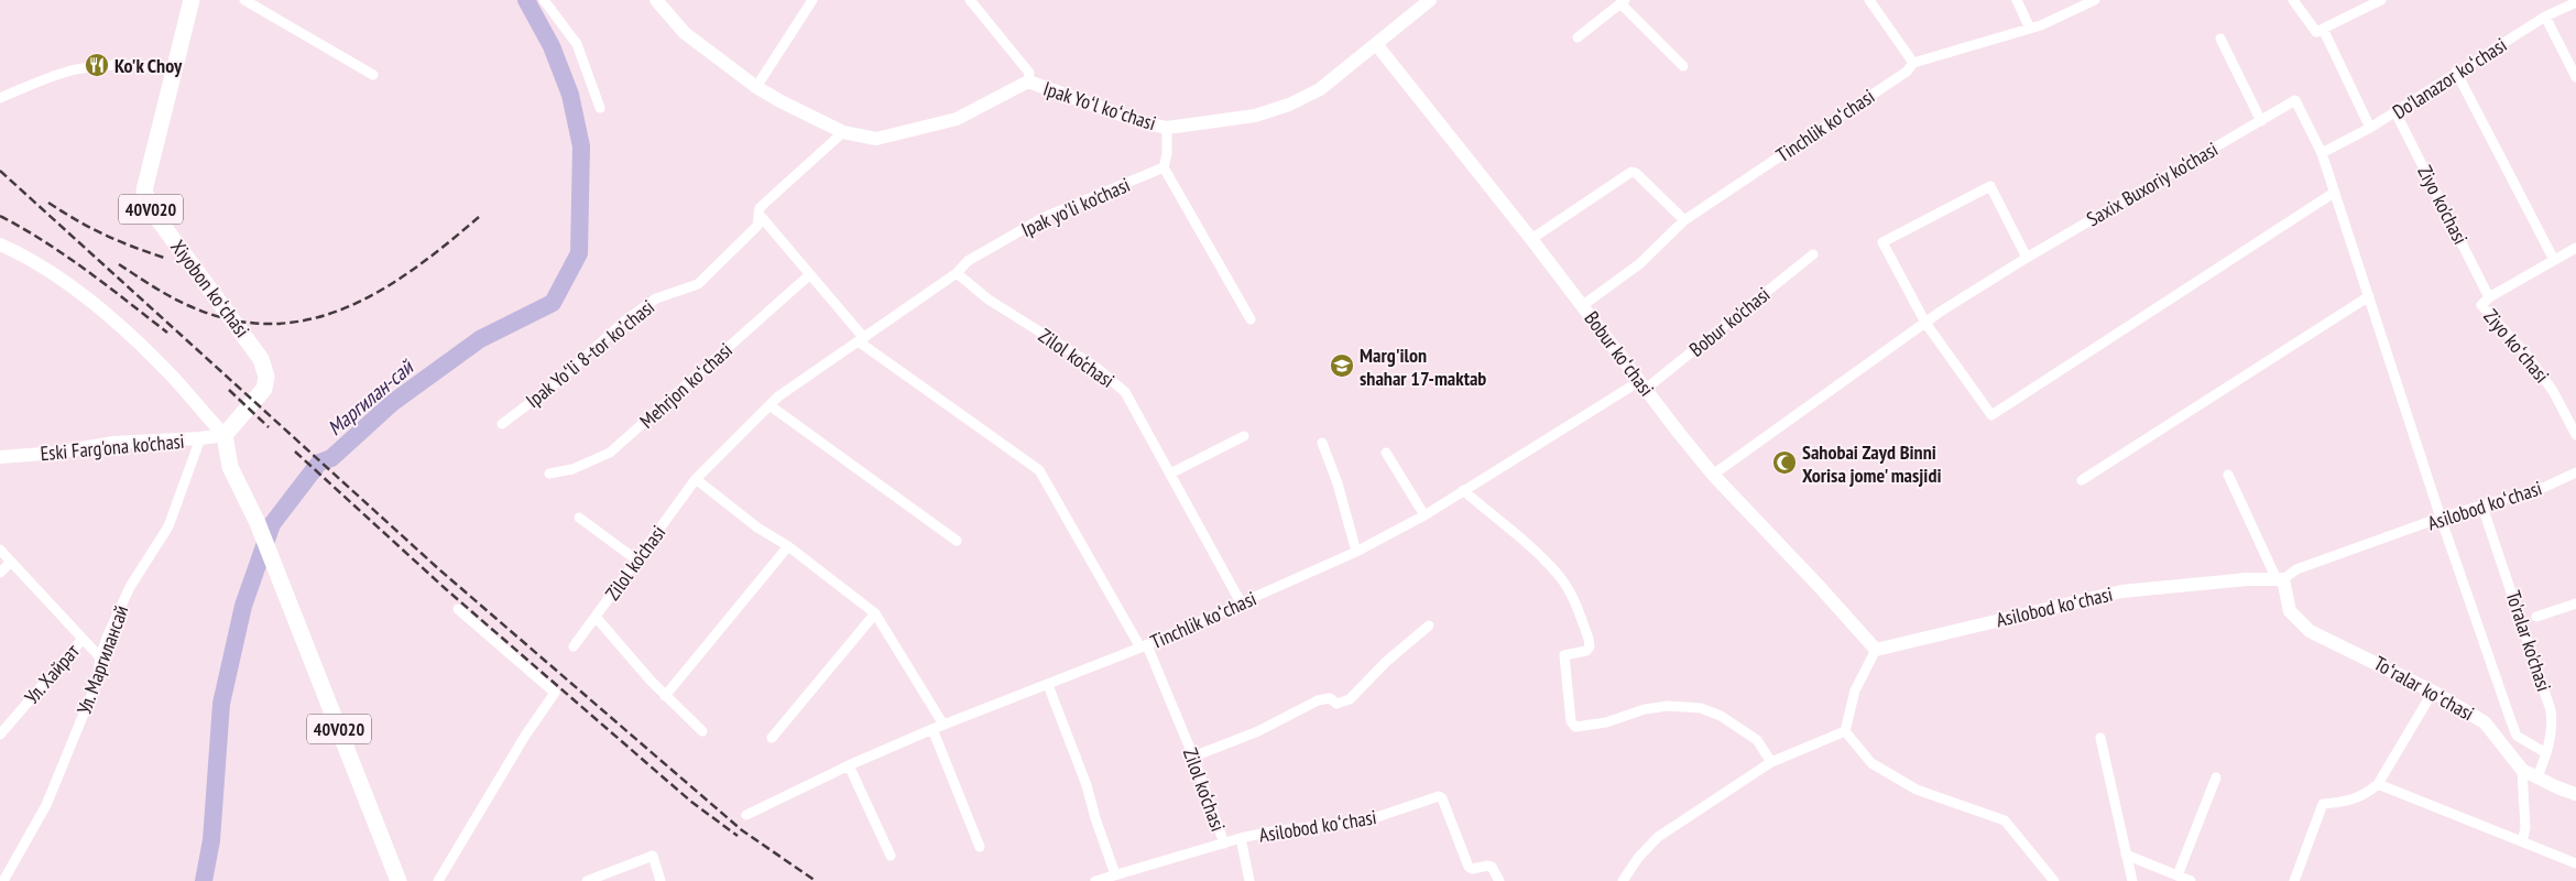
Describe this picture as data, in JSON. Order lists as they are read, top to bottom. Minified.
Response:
{"streets":{"main road":["40V020","Xiyobon koʻchasi"],"street":["Do'lanazor koʻchasi","Ipak Yoʻl koʻchasi","Tinchlik koʻchasi","Saxix Buxoriy ko‘chasi","Ziyo ko'chasi","Ipak yo'li ko'chasi","Bobur ko'chasi","Ziyo koʻchasi","Ipak Yoʻli 8-tor koʼchasi","Bobur koʻchasi","Zilol ko‘chasi","Mehrjon koʻchasi","Eski Farg'ona ko'chasi","Asilobod koʻchasi","To'ralar ko'chasi","Ул. Маргилансай","Ул. Хайрат","Toʻralar koʻchasi"]},"crossings":[["Do'lanazor koʻchasi","Saxix Buxoriy ko‘chasi"],["Do'lanazor koʻchasi","Ziyo ko'chasi"],["Ipak Yoʻl koʻchasi","Ipak Yoʻli 8-tor koʼchasi"],["Ipak Yoʻl koʻchasi","Bobur koʻchasi"],["Tinchlik koʻchasi","Bobur ko'chasi"],["Tinchlik koʻchasi","Bobur koʻchasi"],["Tinchlik koʻchasi","Zilol ko‘chasi"],["Saxix Buxoriy ko‘chasi","Bobur koʻchasi"],["Saxix Buxoriy ko‘chasi","Asilobod koʻchasi"],["Saxix Buxoriy ko‘chasi","To'ralar ko'chasi"],["Ziyo ko'chasi","Ziyo koʻchasi"],["Ipak yo'li ko'chasi","Zilol ko‘chasi"],["40V020","Xiyobon koʻchasi"],["40V020","Eski Farg'ona ko'chasi"],["Xiyobon koʻchasi","Eski Farg'ona ko'chasi"],["Bobur ko'chasi","Bobur koʻchasi"],["Bobur koʻchasi","Asilobod koʻchasi"],["Zilol ko‘chasi","Asilobod koʻchasi"],["Eski Farg'ona ko'chasi","Ул. Маргилансай"],["Asilobod koʻchasi","To'ralar ko'chasi"],["Asilobod koʻchasi","Toʻralar koʻchasi"],["To'ralar ko'chasi","Toʻralar koʻchasi"]],"water":["Маргилан-сай"],"places":{"restaurant":["Ko'k Choy"],"school or university":["Marg'ilon shahar 17-maktab"],"mosque":["Sahobai Zayd Binni Xorisa jome' masjidi"]}}
